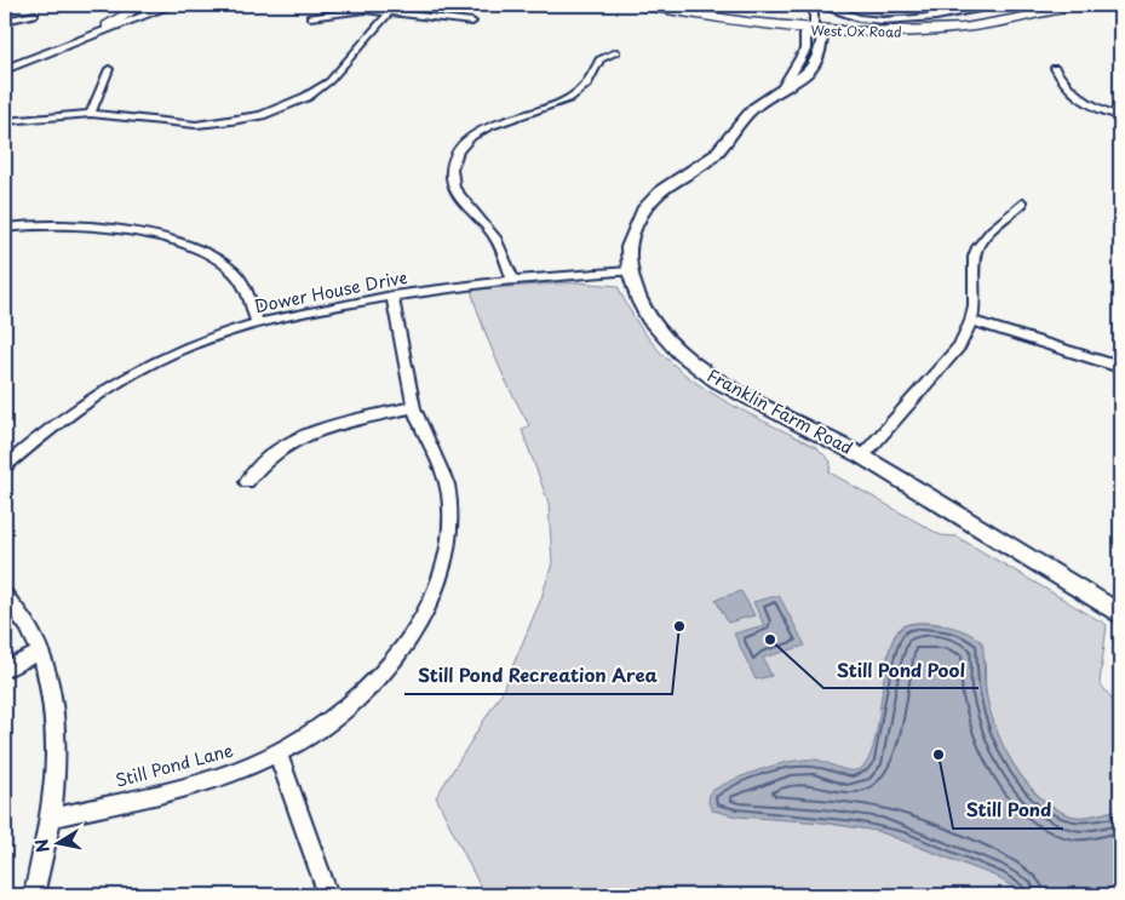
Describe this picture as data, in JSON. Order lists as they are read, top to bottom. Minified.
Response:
{"streets":{"main road":["West Ox Road"],"street":["Dower House Drive","Franklin Farm Road","Still Pond Lane"]},"crossings":[["West Ox Road","Franklin Farm Road"],["Dower House Drive","Franklin Farm Road"],["Dower House Drive","Still Pond Lane"]],"places":["Still Pond Recreation Area","Still Pond Pool","Still Pond"],"north":"left"}
